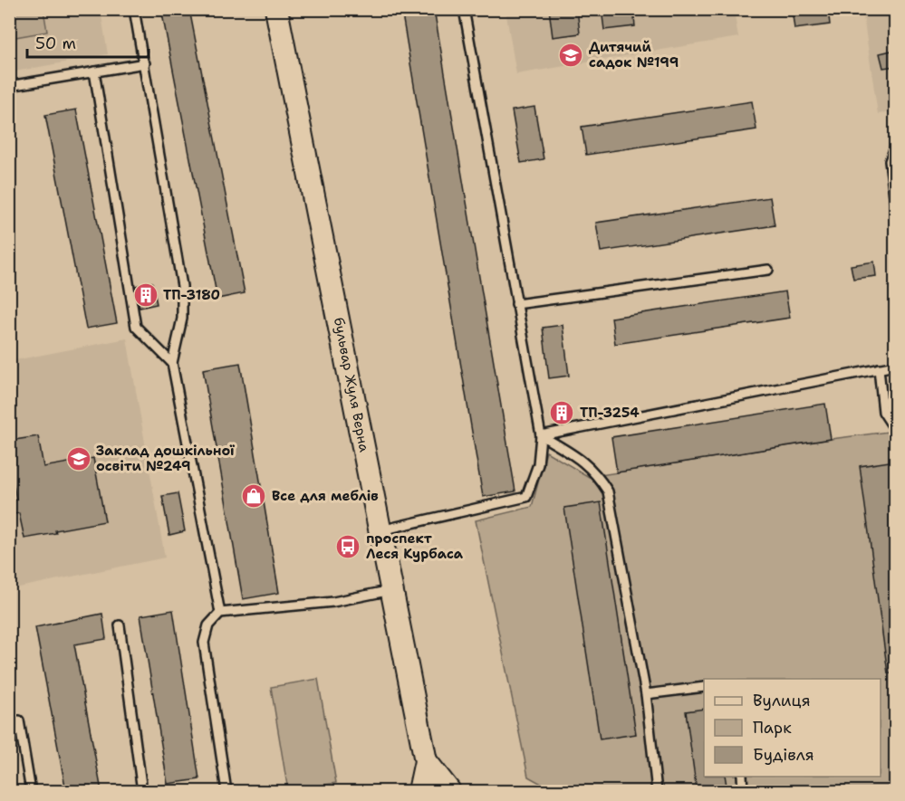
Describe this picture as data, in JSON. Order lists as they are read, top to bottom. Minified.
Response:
{"streets":{"street":["бульвар Жуля Верна"]},"places":{"school or university":["Дитячий садок №199","Заклад дошкільної освіти №249"],"building":["ТП-3180","ТП-3254"],"shop":["Все для меблів"],"bus stop":["проспект Леся Курбаса"]},"legend":["Вулиця","Парк","Будівля"],"scale_bar":"50 m"}
